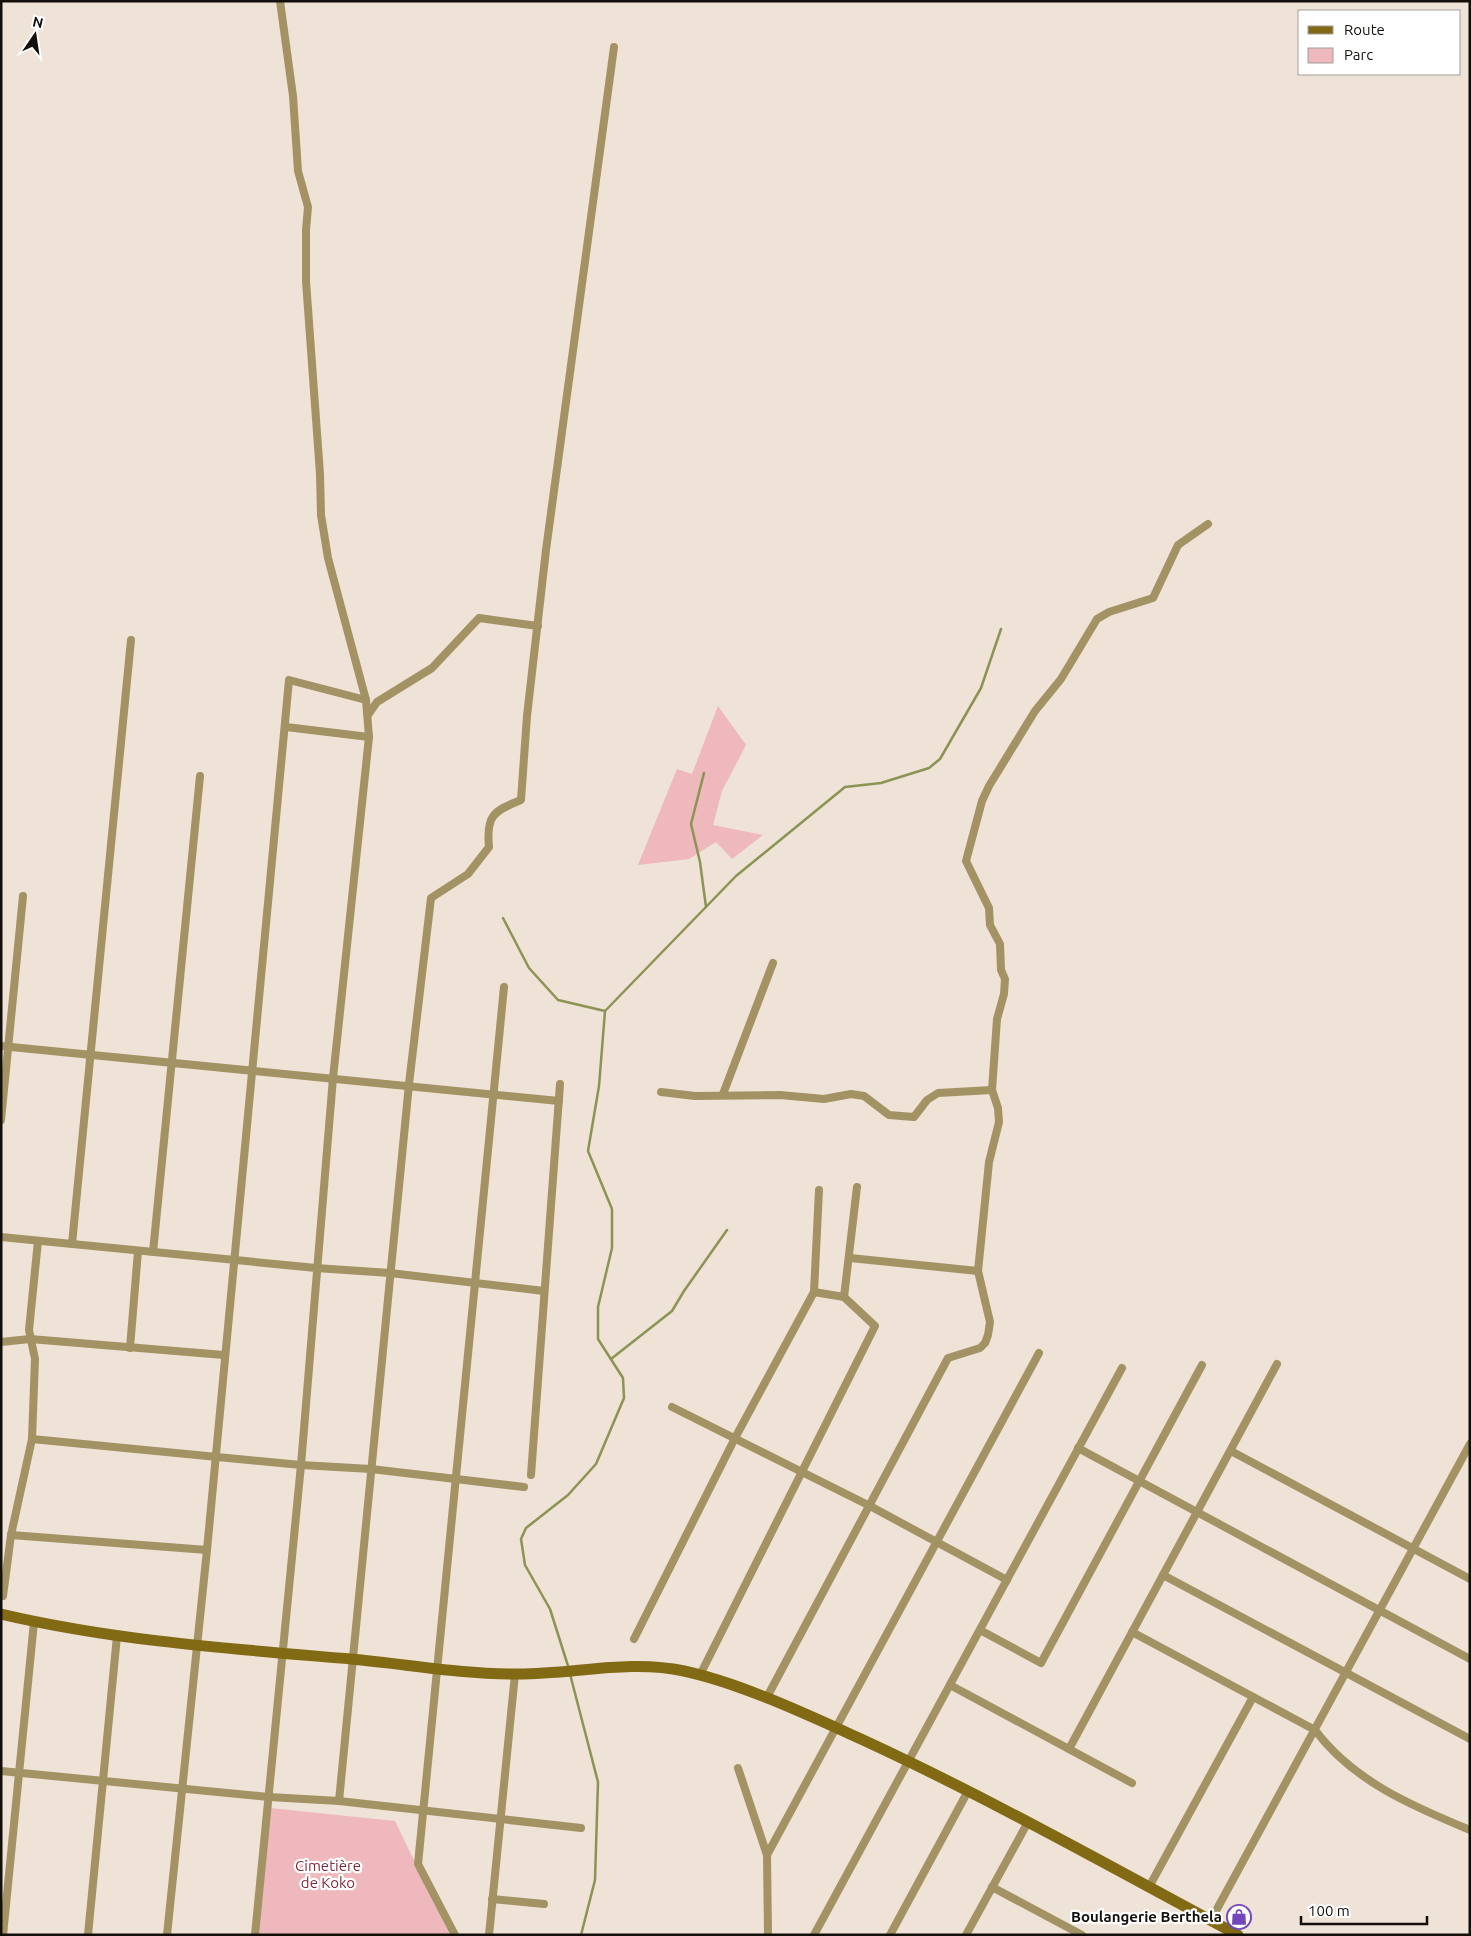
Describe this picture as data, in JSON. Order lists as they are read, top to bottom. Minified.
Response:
{"parks":["Cimetière de Koko"],"places":{"shop":["Boulangerie Berthela"]},"legend":["Route","Parc"],"scale_bar":"100 m","north":"top"}
